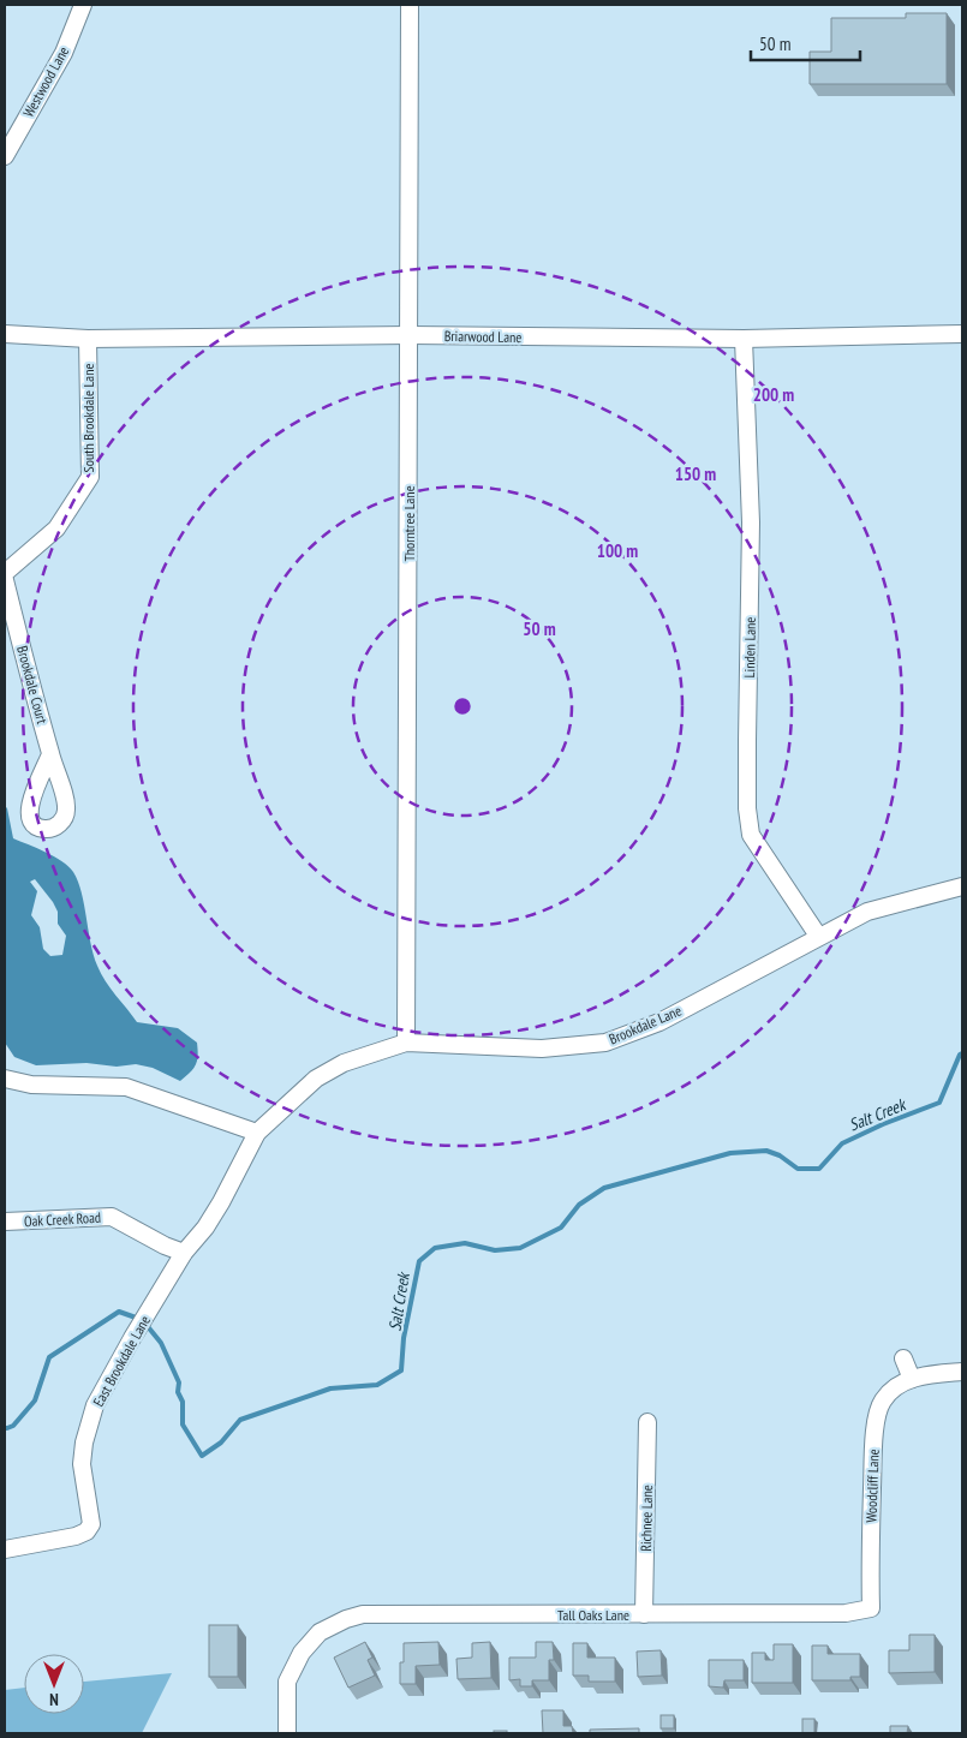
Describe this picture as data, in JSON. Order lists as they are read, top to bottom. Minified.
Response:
{"streets":{"street":["Westwood Lane","Briarwood Lane","South Brookdale Lane","Thorntree Lane","Linden Lane","Brookdale Court","Brookdale Lane","Oak Creek Road","East Brookdale Lane","Woodcliff Lane","Richnee Lane","Tall Oaks Lane"]},"crossings":[["Briarwood Lane","South Brookdale Lane"],["Briarwood Lane","Thorntree Lane"],["Briarwood Lane","Linden Lane"],["Thorntree Lane","Brookdale Lane"],["Linden Lane","Brookdale Lane"],["Brookdale Lane","East Brookdale Lane"],["Oak Creek Road","East Brookdale Lane"],["Woodcliff Lane","Tall Oaks Lane"],["Richnee Lane","Tall Oaks Lane"]],"water":["Salt Creek"],"scale_bar":"50 m","north":"bottom","rings":["200 m","150 m","100 m","50 m"]}
